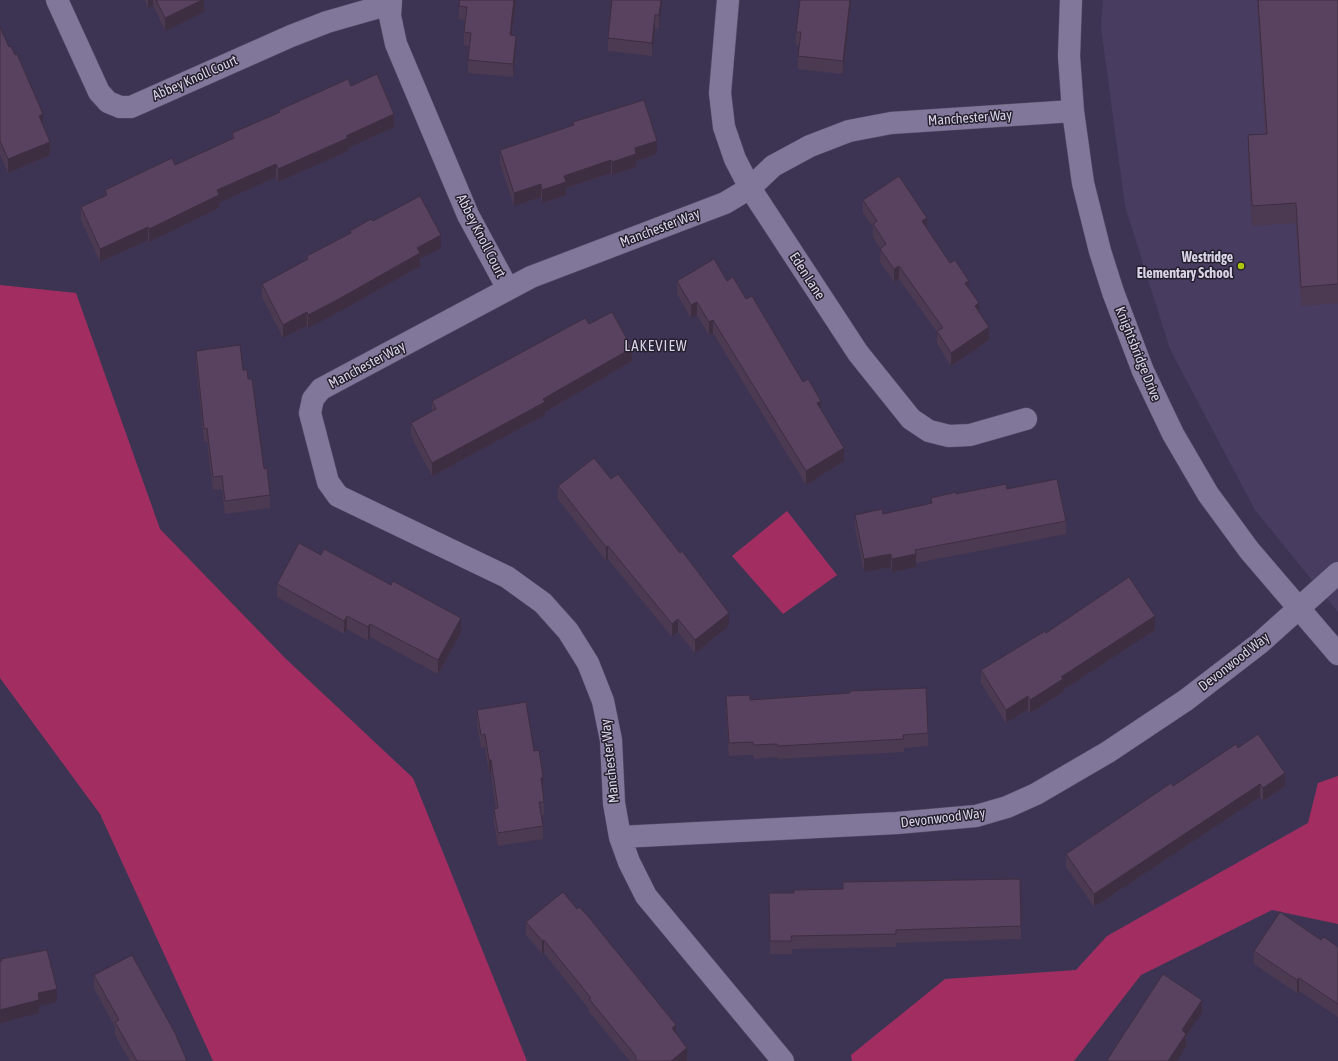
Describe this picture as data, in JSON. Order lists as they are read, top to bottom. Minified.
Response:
{"streets":{"street":["Abbey Knoll Court","Manchester Way","Eden Lane","Knightsbridge Drive","Devonwood Way"]},"crossings":[["Abbey Knoll Court","Manchester Way"],["Manchester Way","Eden Lane"],["Manchester Way","Knightsbridge Drive"],["Manchester Way","Devonwood Way"],["Knightsbridge Drive","Devonwood Way"]],"districts":["LAKEVIEW"],"places":["Westridge Elementary School"]}
